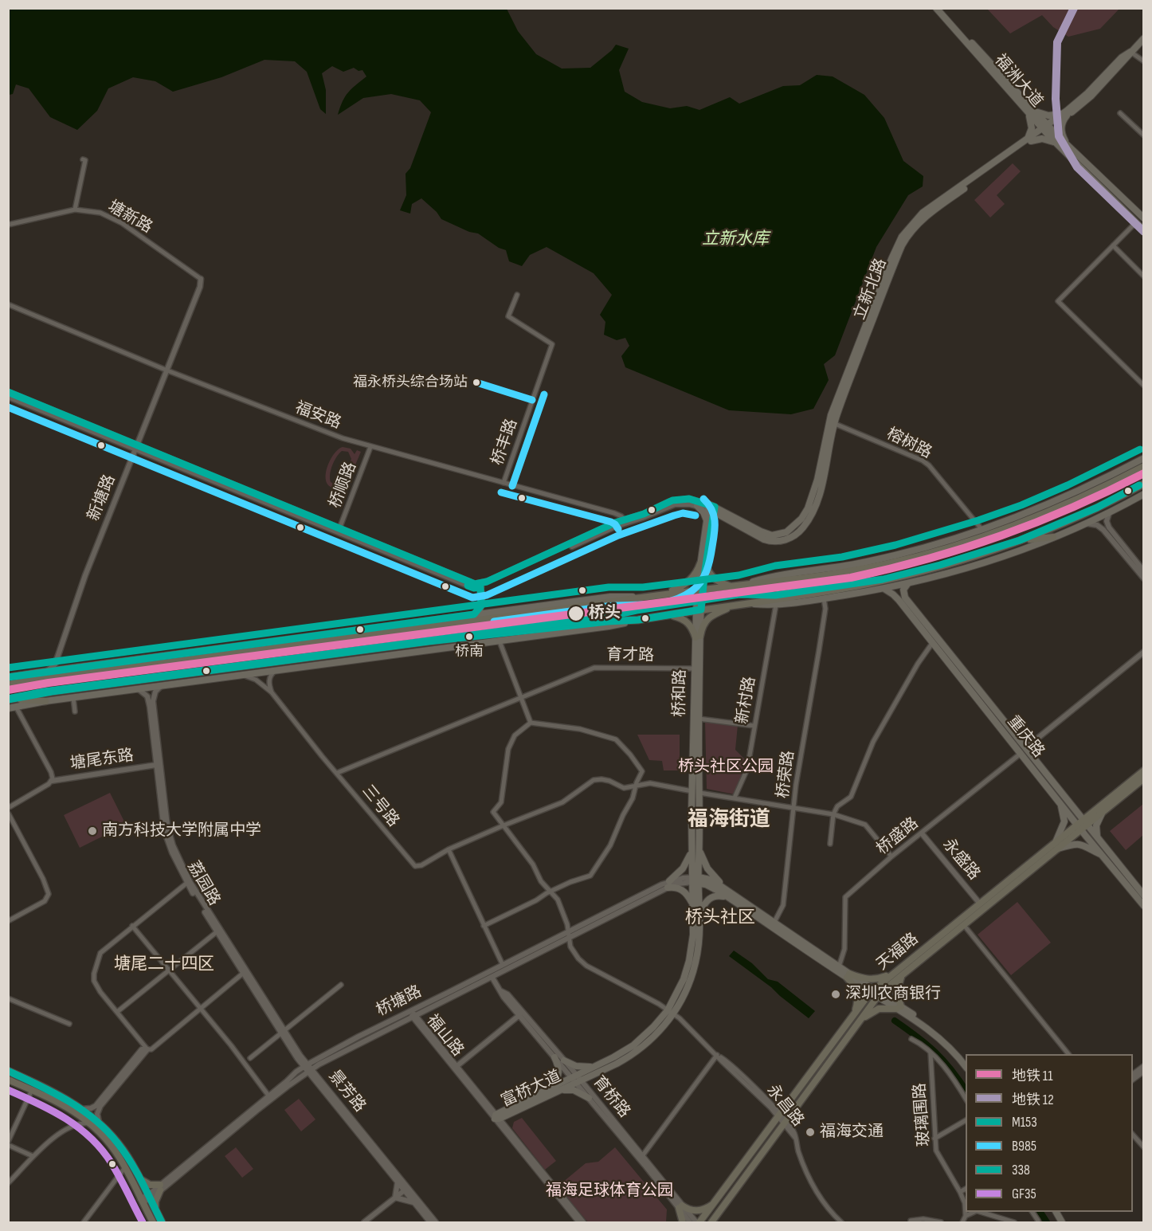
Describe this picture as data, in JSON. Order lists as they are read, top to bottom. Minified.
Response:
{"streets":{"main road":["福洲大道","立新北路","桥和路","重庆路","天福路","富桥大道"],"street":["塘新路","福安路","桥丰路","榕树路","桥顺路","新塘路","育才路","新村路","塘尾东路","桥荣路","三号路","桥盛路","永盛路","荔园路","桥塘路","福山路","景芳路","育桥路","永昌路","玻璃围路"]},"crossings":[["福洲大道","立新北路"],["塘新路","新塘路"],["立新北路","榕树路"],["立新北路","桥和路"],["福安路","桥丰路"],["福安路","桥顺路"],["福安路","新塘路"],["育才路","桥和路"],["桥和路","桥塘路"],["桥和路","富桥大道"],["重庆路","桥盛路"],["重庆路","天福路"],["塘尾东路","荔园路"],["桥盛路","永盛路"],["永盛路","天福路"],["荔园路","景芳路"],["天福路","育桥路"],["天福路","永昌路"],["桥塘路","福山路"],["桥塘路","富桥大道"],["桥塘路","景芳路"],["桥塘路","育桥路"],["桥塘路","永昌路"],["福山路","富桥大道"],["富桥大道","育桥路"],["富桥大道","永昌路"]],"districts":["福海街道","桥头社区","塘尾二十四区"],"water":["立新水库"],"parks":["桥头社区公园","福海足球体育公园"],"places":["福永桥头综合场站","桥头","桥南","南方科技大学附属中学","深圳农商银行","福海交通"],"lines":["metro line 12","transit line B985","transit line M153","transit line 338","metro line 11","transit line GF35"],"legend":["地铁 11","地铁 12","M153","B985","338","GF35"]}
